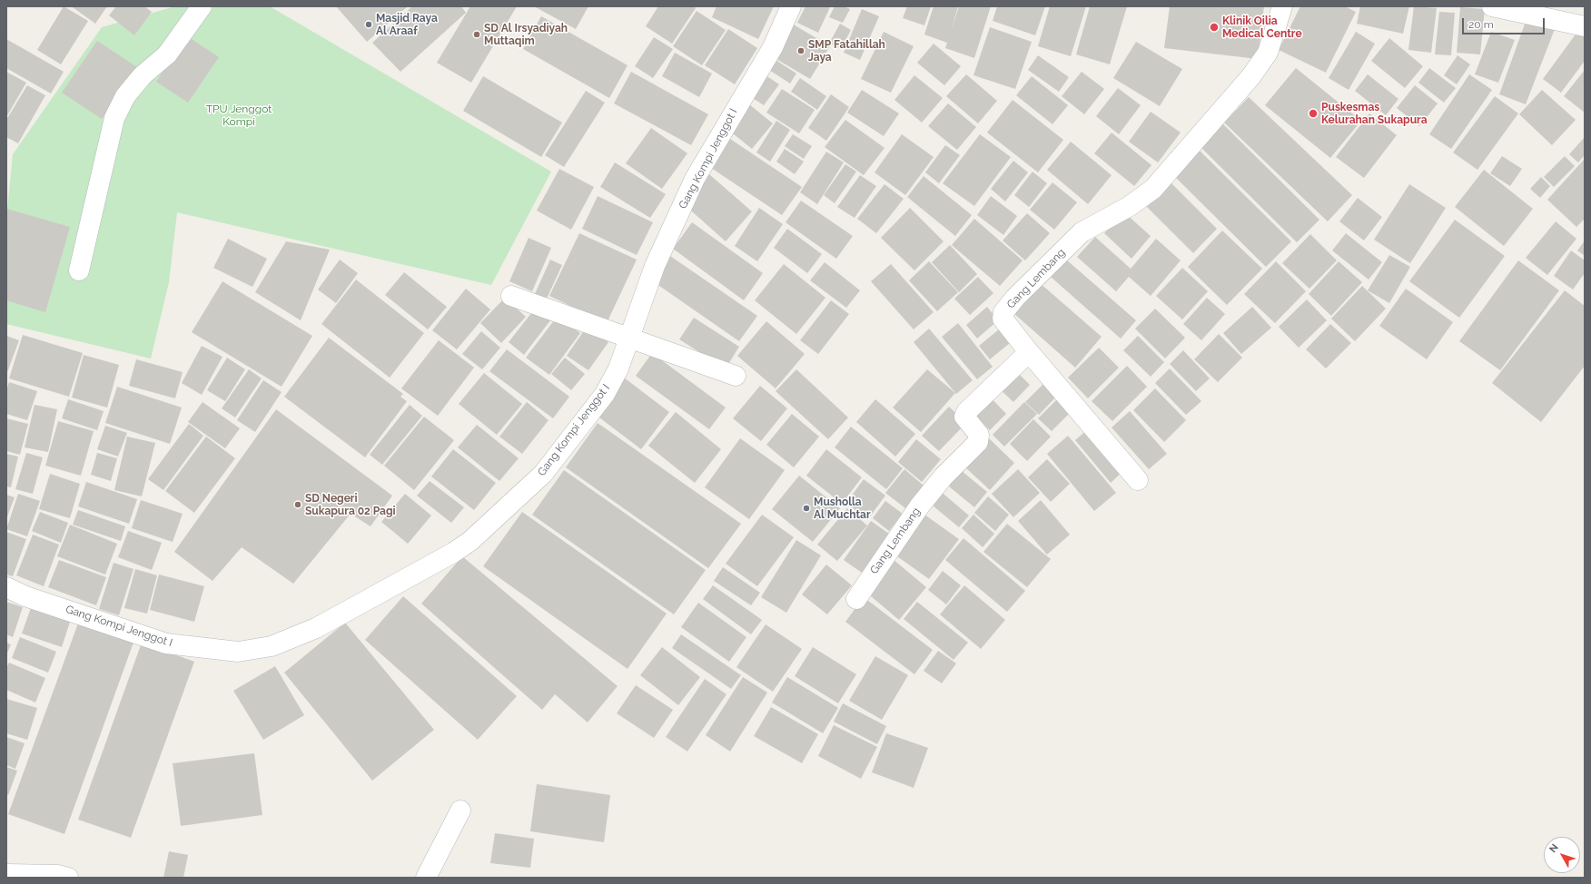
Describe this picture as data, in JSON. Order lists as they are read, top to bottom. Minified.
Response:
{"streets":{"street":["Gang Kompi Jenggot I","Gang Lembang"]},"parks":["TPU Jenggot Kompi"],"places":["Masjid Raya Al Araaf","Klinik Oilia Medical Centre","SD Al Irsyadiyah Muttaqim","SMP Fatahillah Jaya","Puskesmas Kelurahan Sukapura","SD Negeri Sukapura 02 Pagi","Musholla Al Muchtar"],"scale_bar":"20 m","north":"top left"}
